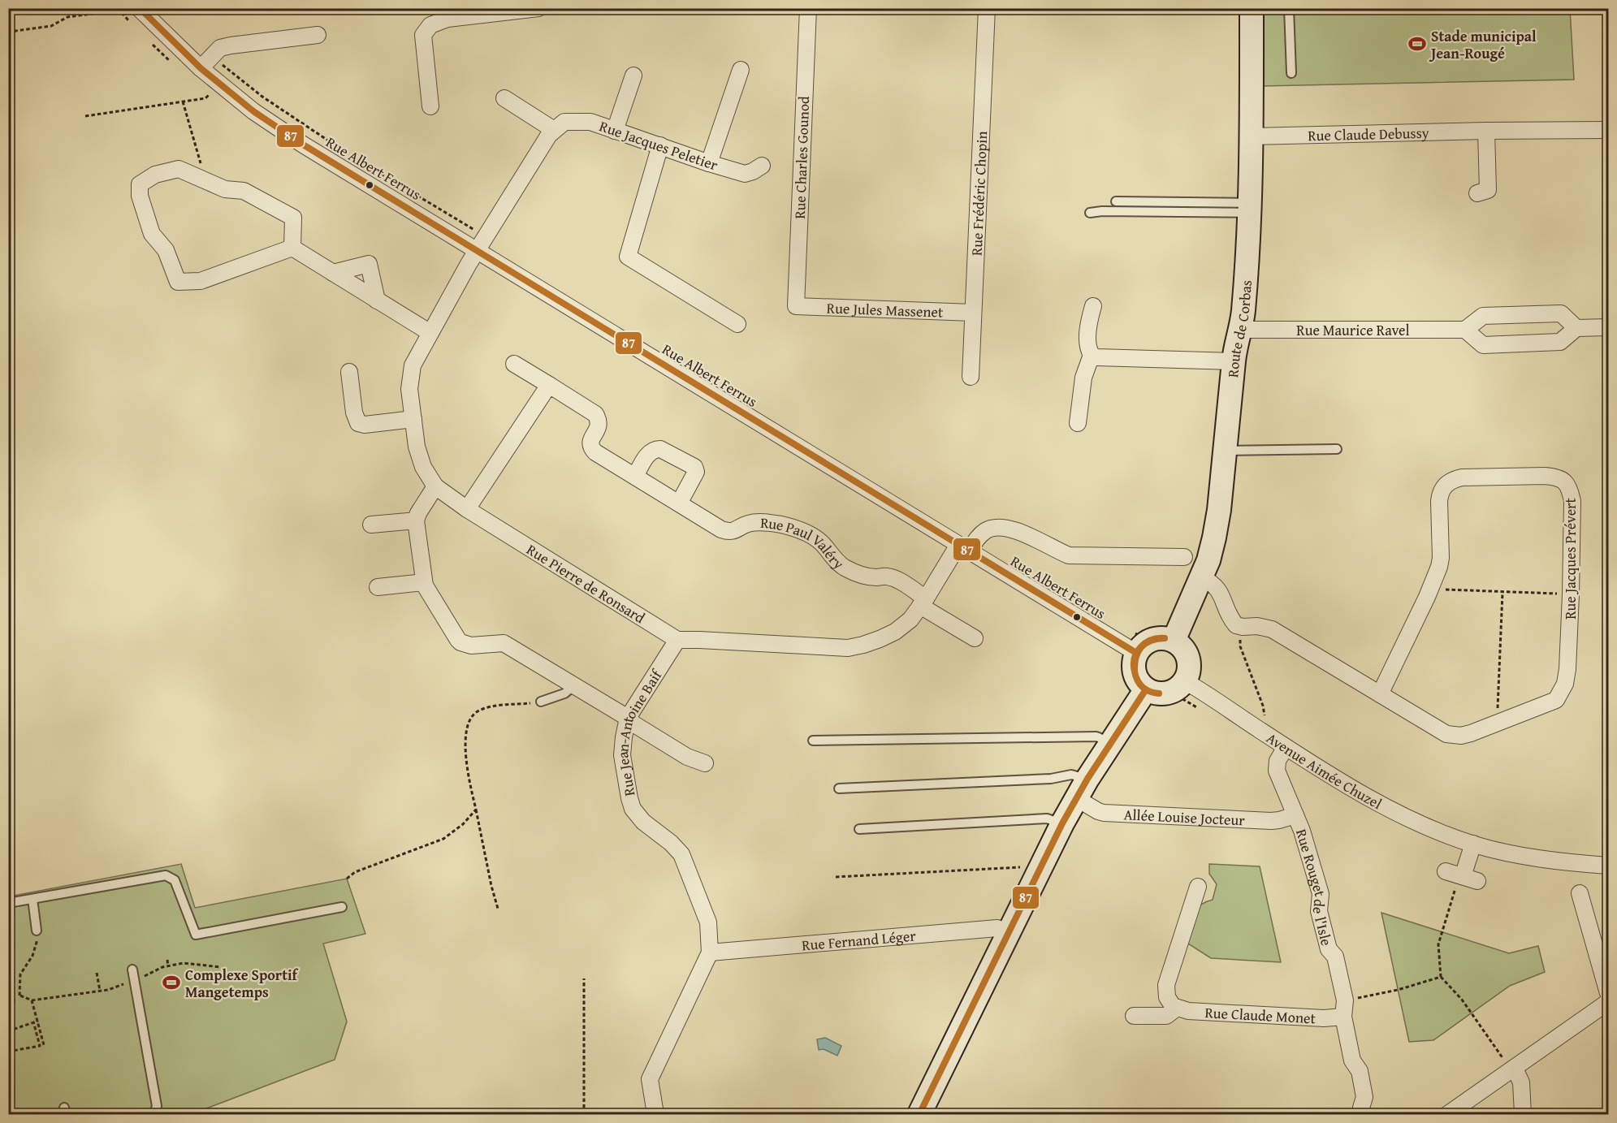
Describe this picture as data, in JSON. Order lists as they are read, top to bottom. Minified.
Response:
{"streets":{"street":["Rue Claude Debussy","Rue Jacques Peletier","Rue Charles Gounod","Rue Albert Ferrus","Rue Frédéric Chopin","Rue Jules Massenet","Route de Corbas","Rue Maurice Ravel","Rue Paul Valéry","Rue Jacques Prévert","Rue Pierre de Ronsard","Rue Jean-Antoine Baif","Avenue Aimée Chuzel","Allée Louise Jocteur","Rue Rouget de l'Isle","Rue Fernand Léger","Rue Claude Monet"]},"crossings":[["Rue Claude Debussy","Route de Corbas"],["Rue Charles Gounod","Rue Jules Massenet"],["Rue Albert Ferrus","Route de Corbas"],["Rue Albert Ferrus","Rue Pierre de Ronsard"],["Rue Albert Ferrus","Avenue Aimée Chuzel"],["Rue Frédéric Chopin","Rue Jules Massenet"],["Route de Corbas","Rue Maurice Ravel"],["Route de Corbas","Avenue Aimée Chuzel"],["Rue Pierre de Ronsard","Rue Jean-Antoine Baif"],["Rue Jean-Antoine Baif","Rue Fernand Léger"],["Avenue Aimée Chuzel","Rue Rouget de l'Isle"],["Allée Louise Jocteur","Rue Rouget de l'Isle"],["Rue Rouget de l'Isle","Rue Claude Monet"]],"places":{"sports":["Stade municipal Jean-Rougé","Complexe Sportif Mangetemps"]},"lines":["transit line 87"]}
